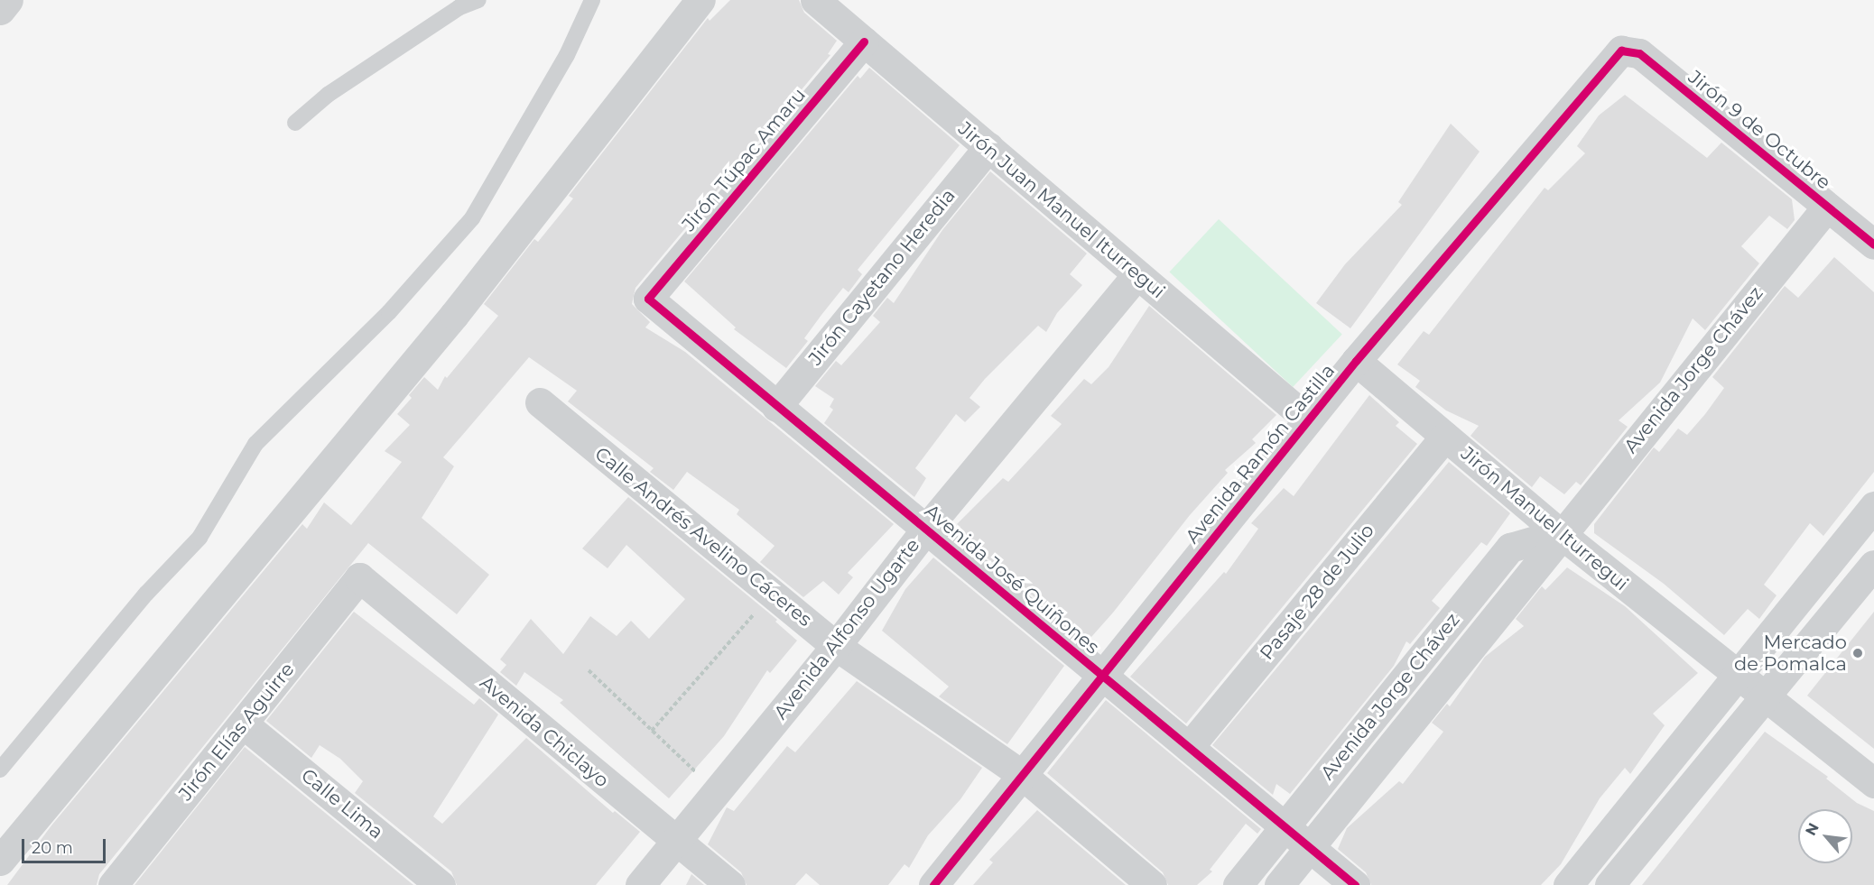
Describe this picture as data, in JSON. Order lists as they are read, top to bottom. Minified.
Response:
{"streets":{"street":["Jirón 9 de Octubre","Jirón Túpac Amaru","Jirón Juan Manuel Iturregui","Jirón Cayetano Heredia","Avenida Jorge Chávez","Avenida Ramón Castilla","Jirón Manuel Iturregui","Calle Andrés Avelino Cáceres","Avenida José Quiñones","Pasaje 28 de Julio","Avenida Alfonso Ugarte","Jirón Elías Aguirre","Avenida Chiclayo","Calle Lima"]},"crossings":[["Jirón 9 de Octubre","Avenida Jorge Chávez"],["Jirón 9 de Octubre","Avenida Ramón Castilla"],["Jirón Túpac Amaru","Jirón Juan Manuel Iturregui"],["Jirón Túpac Amaru","Avenida José Quiñones"],["Jirón Juan Manuel Iturregui","Jirón Cayetano Heredia"],["Jirón Juan Manuel Iturregui","Avenida Ramón Castilla"],["Jirón Juan Manuel Iturregui","Avenida Alfonso Ugarte"],["Jirón Cayetano Heredia","Avenida José Quiñones"],["Avenida Jorge Chávez","Jirón Manuel Iturregui"],["Avenida Jorge Chávez","Avenida José Quiñones"],["Avenida Ramón Castilla","Jirón Manuel Iturregui"],["Avenida Ramón Castilla","Calle Andrés Avelino Cáceres"],["Avenida Ramón Castilla","Avenida José Quiñones"],["Jirón Manuel Iturregui","Pasaje 28 de Julio"],["Calle Andrés Avelino Cáceres","Avenida Alfonso Ugarte"],["Avenida José Quiñones","Pasaje 28 de Julio"],["Avenida José Quiñones","Avenida Alfonso Ugarte"],["Avenida Alfonso Ugarte","Avenida Chiclayo"],["Jirón Elías Aguirre","Avenida Chiclayo"],["Jirón Elías Aguirre","Calle Lima"]],"places":["Mercado de Pomalca"],"scale_bar":"20 m","north":"top left"}
